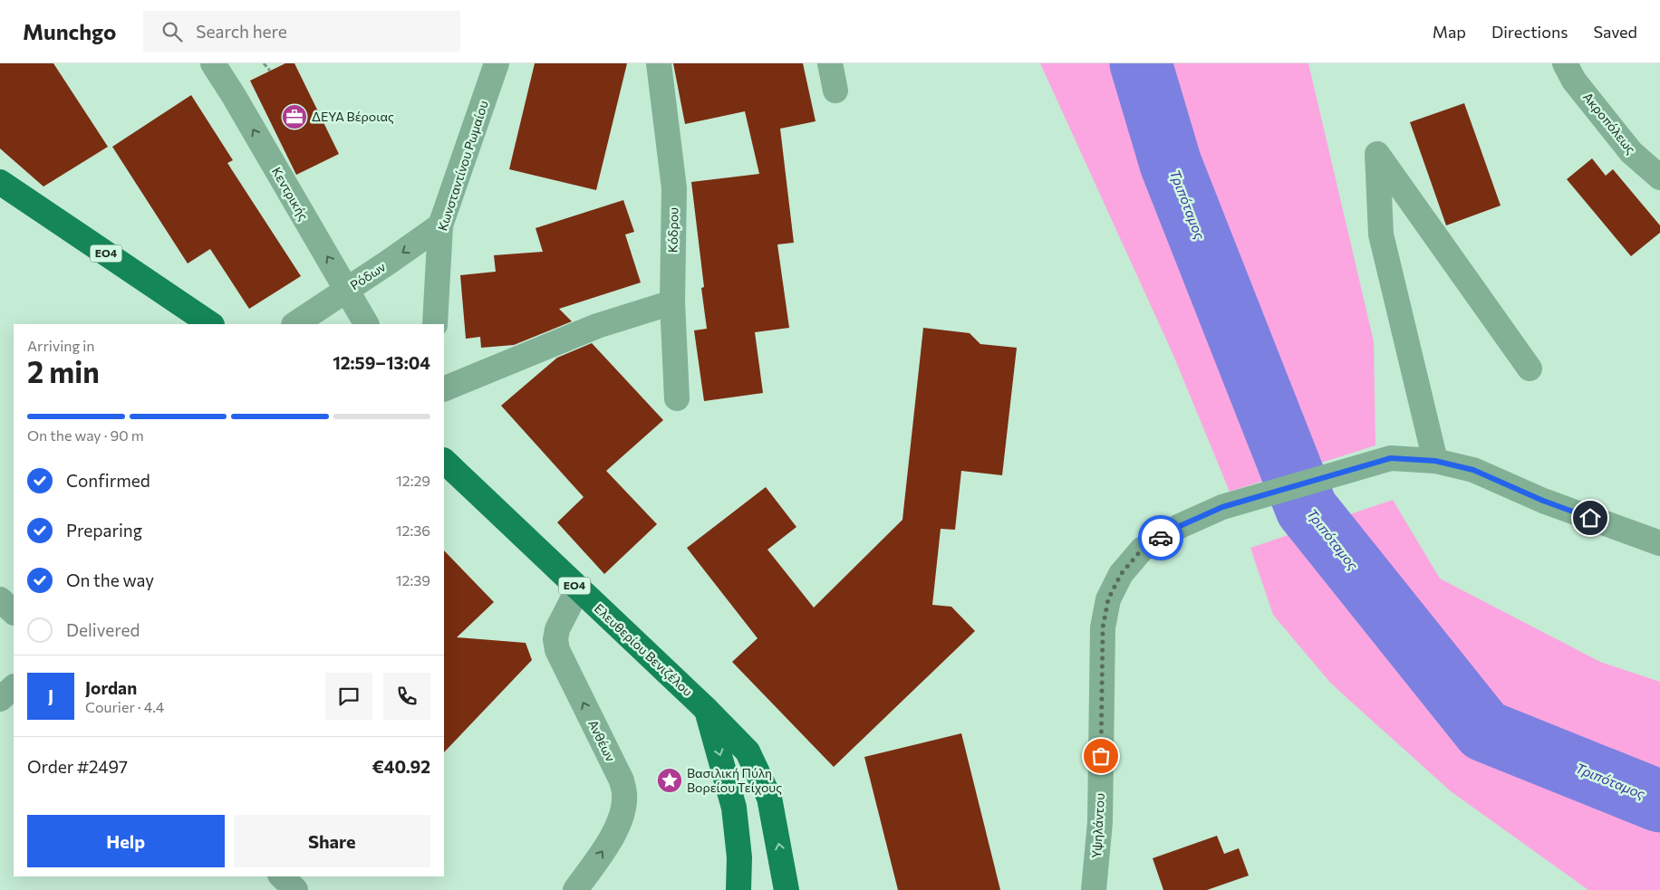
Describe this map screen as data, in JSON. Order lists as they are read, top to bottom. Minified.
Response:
{"streets":{"main road":["ΕΟ4","Ελευθερίου Βενιζέλου"],"street":["Ακροπόλεως","Κωνσταντίνου Ρωμαίου","Κεντρικής","Κόδρου","Ρόδων","Ανθέων","Υψηλάντου"]},"crossings":[["Κωνσταντίνου Ρωμαίου","Ρόδων"],["Κεντρικής","Ρόδων"],["Ελευθερίου Βενιζέλου","Ανθέων"]],"one_way":["Κεντρικής","Ανθέων"],"water":["Τριπόταμος"],"places":{"office":["ΔΕΥΑ Βέροιας"],"place":["Βασιλική Πύλη Βορείου Τείχους"]},"page":{"header":"Munchgo","search":"Search here","nav":["Map","Directions","Saved"],"heading":["2 min","Arriving in","12:59–13:04"],"panel":["Jordan","Courier · 4.4","Order #2497","€40.92"],"bar":"On the way · 90 m","list":[["Confirmed","12:29"],["Preparing","12:36"],["On the way","12:39"],"Delivered"],"round":"J","buttons":["Help","Share"]}}
